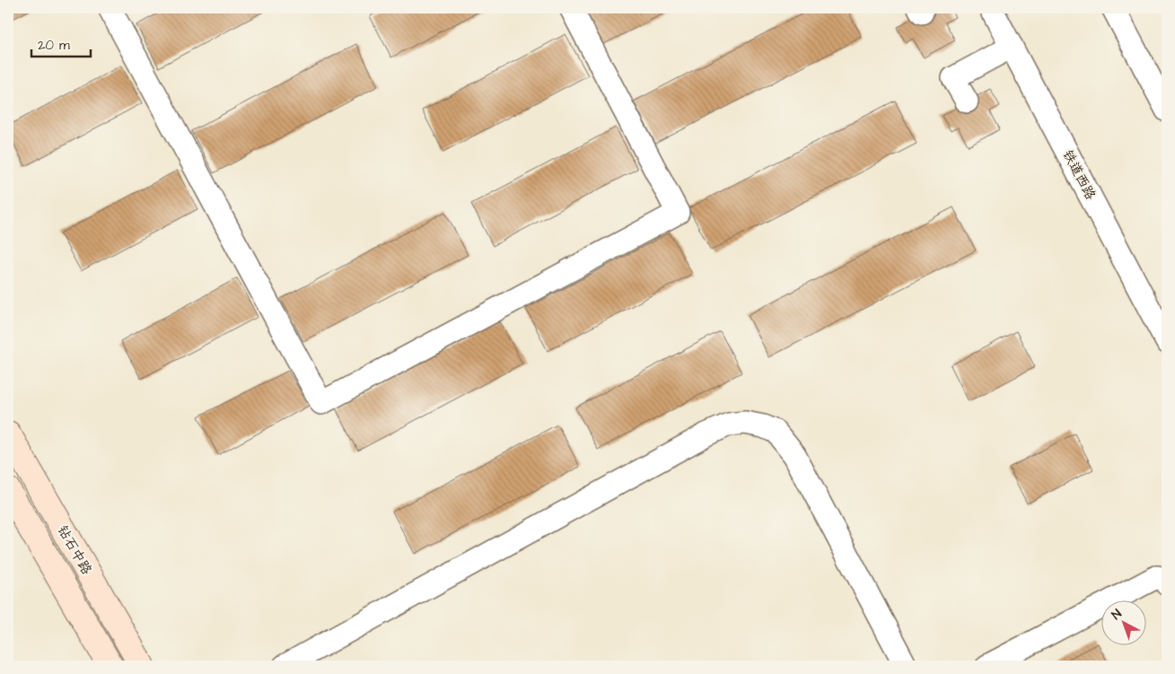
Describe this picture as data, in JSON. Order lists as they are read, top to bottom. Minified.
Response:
{"streets":{"main road":["钻石中路"],"street":["铁道西路"]},"scale_bar":"20 m","north":"top left"}
